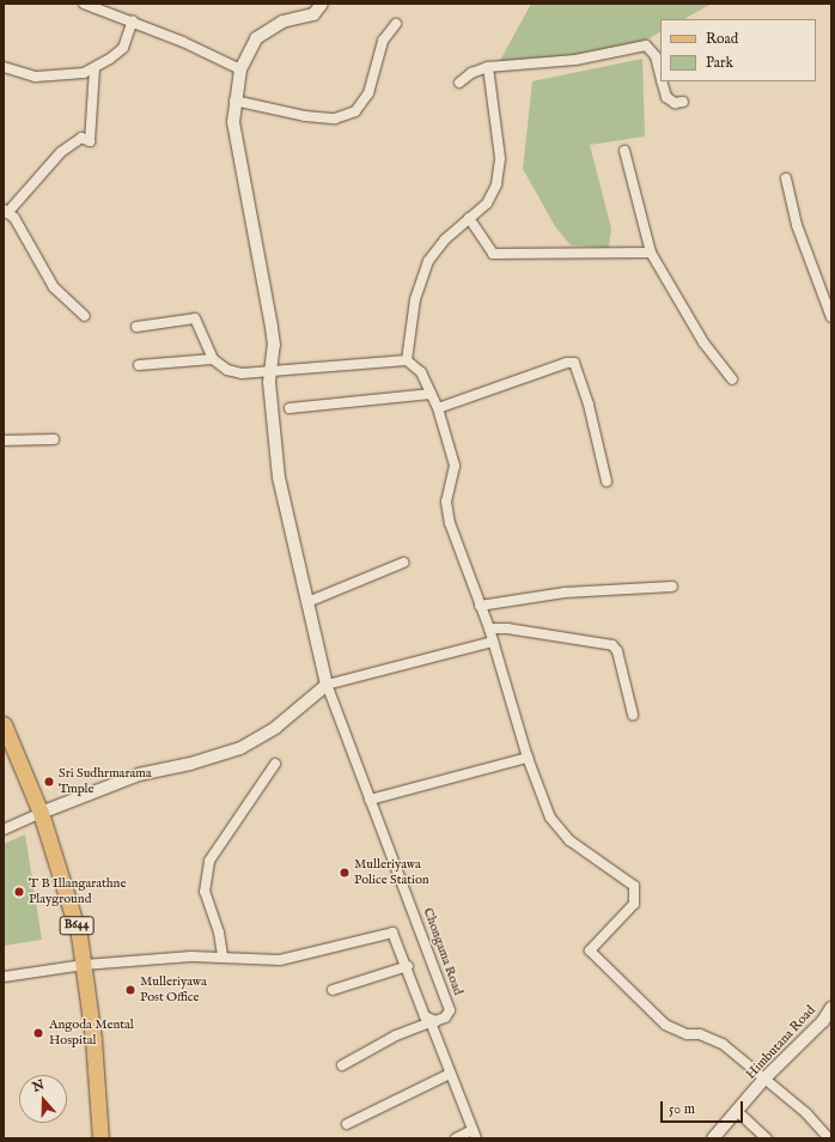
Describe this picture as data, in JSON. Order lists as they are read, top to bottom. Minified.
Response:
{"streets":{"main road":["B644"],"street":["Chongama Road","Himbutana Road"]},"places":["Sri Sudhrmarama Tmple","Mulleriyawa Police Station","T B Illangarathne Playground","Mulleriyawa Post Office","Angoda Mental Hospital"],"legend":["Road","Park"],"scale_bar":"50 m","north":"top"}
